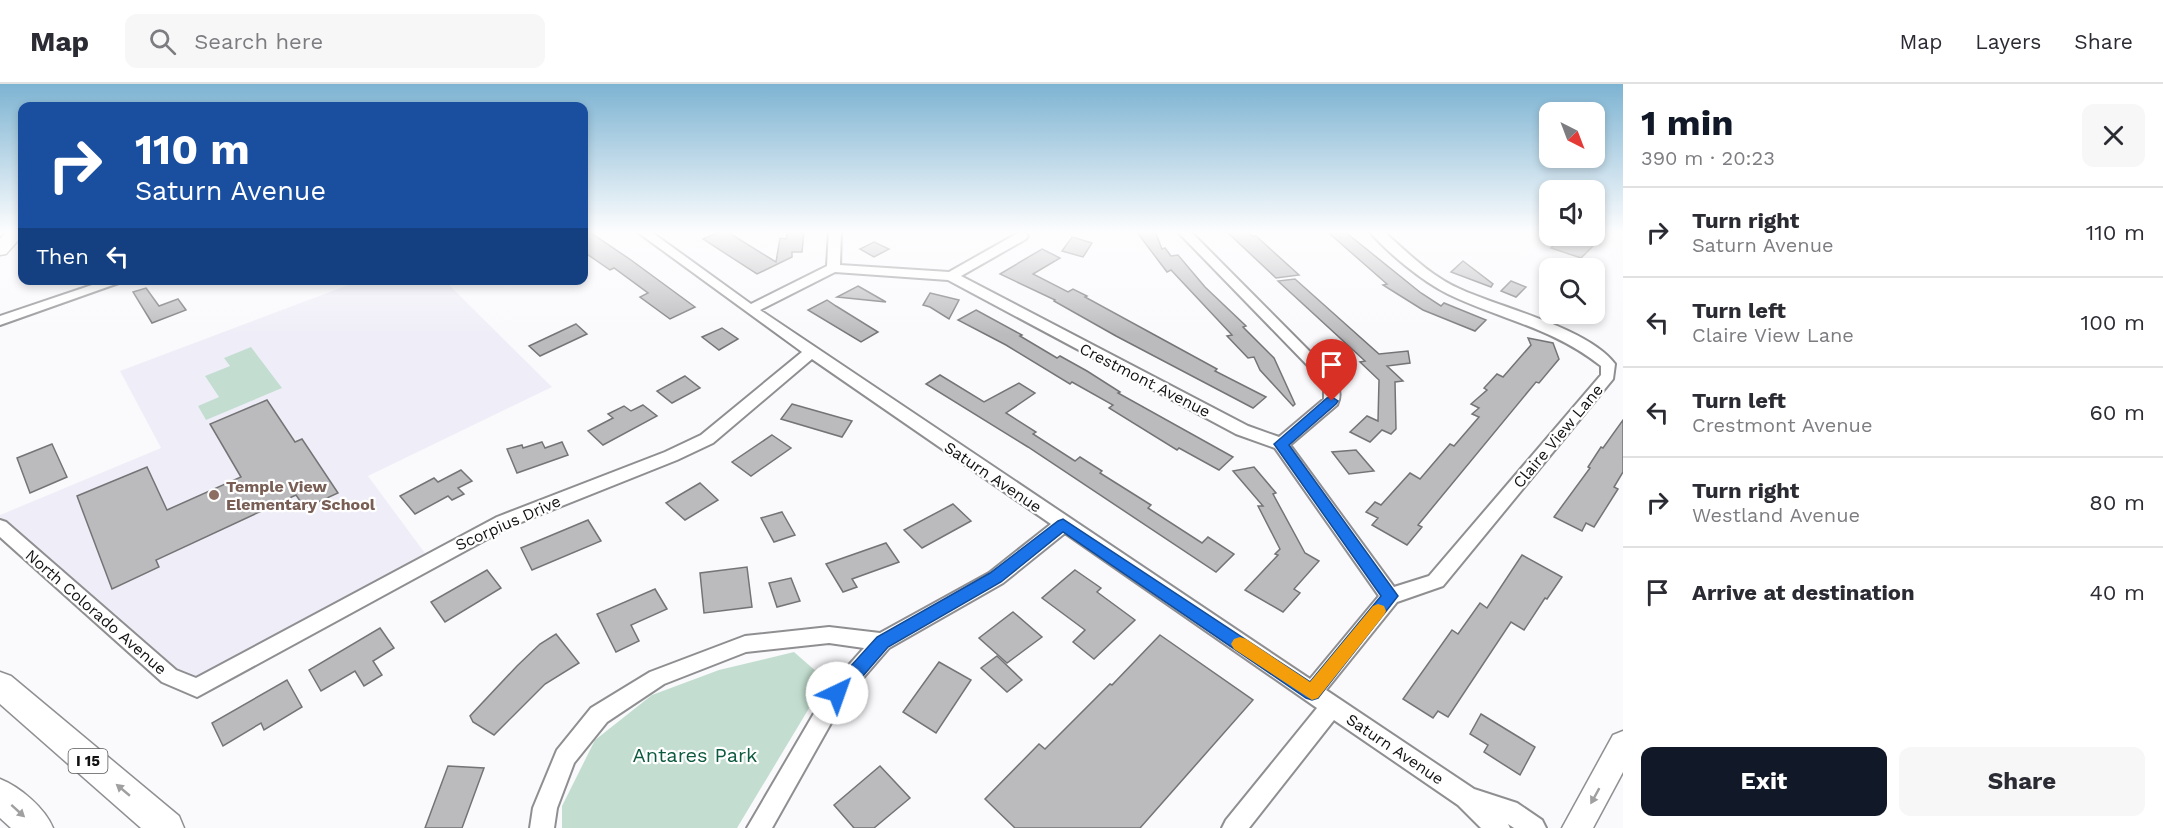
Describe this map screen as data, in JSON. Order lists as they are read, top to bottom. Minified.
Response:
{"streets":{"highway":["I 15"],"street":["Crestmont Avenue","Claire View Lane","Saturn Avenue","Scorpius Drive","North Colorado Avenue"]},"crossings":[["Saturn Avenue","Scorpius Drive"],["Scorpius Drive","North Colorado Avenue"]],"parks":["Antares Park"],"places":["Temple View Elementary School"],"north":"bottom right","page":{"header":"Map","search":"Search here","nav":["Map","Layers","Share"],"heading":["1 min","390 m · 20:23"],"turn":["110 m","Saturn Avenue"],"list":[{"name":"Turn right","note":"Saturn Avenue","value":"110 m"},{"name":"Turn left","note":"Claire View Lane","value":"100 m"},{"name":"Turn left","note":"Crestmont Avenue","value":"60 m"},{"name":"Turn right","note":"Westland Avenue","value":"80 m"},{"name":"Arrive at destination","value":"40 m"}],"then":"Then","buttons":["Exit","Share"]}}
